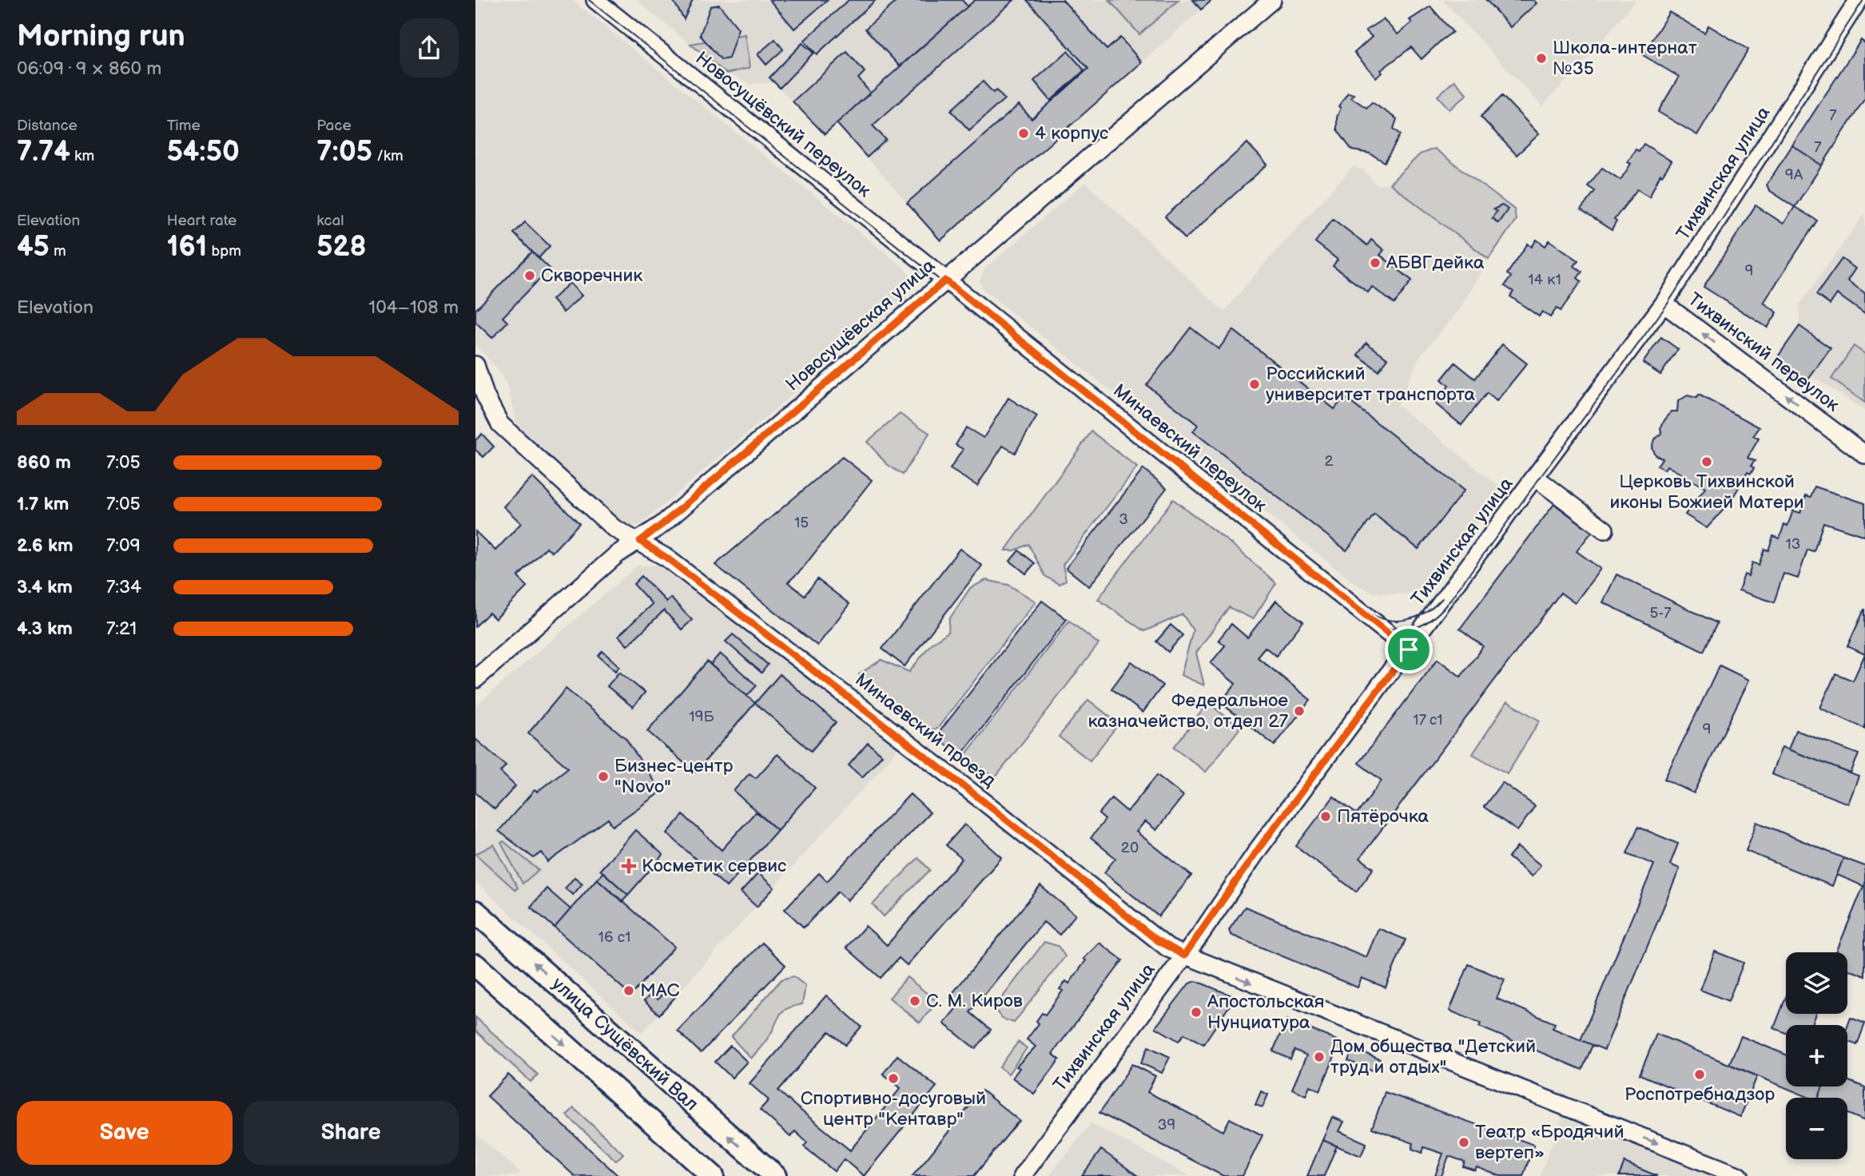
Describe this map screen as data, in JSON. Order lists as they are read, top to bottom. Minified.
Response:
{"streets":{"main road":["улица Сущёвский Вал"],"street":["Новосущёвский переулок","Тихвинская улица","Новосущёвская улица","Тихвинский переулок","Минаевский переулок","Минаевский проезд"]},"crossings":[["Новосущёвский переулок","Новосущёвская улица"],["Новосущёвский переулок","Минаевский переулок"],["Тихвинская улица","Тихвинский переулок"],["Тихвинская улица","Минаевский переулок"],["Тихвинская улица","Минаевский проезд"],["Новосущёвская улица","Минаевский переулок"],["Новосущёвская улица","Минаевский проезд"]],"one_way":["Тихвинский переулок","Минаевский проезд"],"places":{"other":["Школа-интернат №35","4 корпус","АБВГдейка","Скворечник","Российский университет транспорта","Церковь Тихвинской иконы Божией Матери","Федеральное казначейство, отдел 27","Бизнес-центр \"Novo\"","Пятёрочка","MAC","С. М. Киров","Апостольская Нунциатура","Дом общества \"Детский труд и отдых\"","Роспотребнадзор","Спортивно-досуговый центр \"Кентавр\"","Театр «Бродячий вертеп»"],"health":["Косметик сервис"]},"house_numbers":["7","7","9А","9","14 к1","2","3","15","13","5-7","19Б","17 с1","9","20","16 с1","39"],"page":{"heading":["Morning run","06:09 · 9 × 860 m"],"stats":[["Distance","7.74 km"],["Time","54:50"],["Pace","7:05 /km"],["Elevation","45 m"],["Heart rate","161 bpm"],["kcal","528"]],"chart":["Elevation","104–108 m"],"list":[{"name":"860 m","note":"7:05"},{"name":"1.7 km","note":"7:05"},{"name":"2.6 km","note":"7:09"},{"name":"3.4 km","note":"7:34"},{"name":"4.3 km","note":"7:21"}],"map_buttons":["+","−"],"buttons":["Save","Share"]}}
